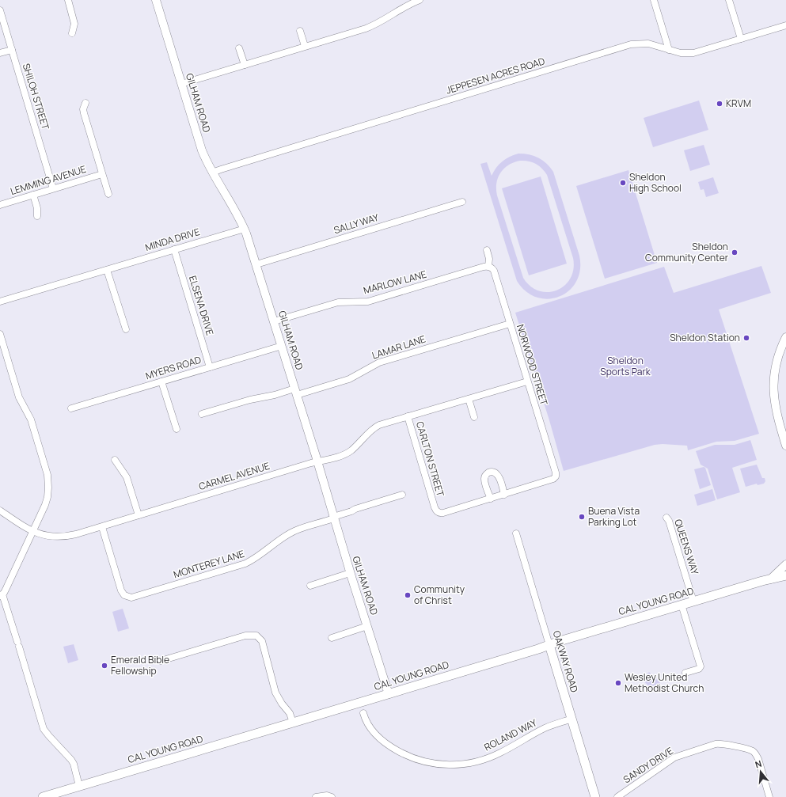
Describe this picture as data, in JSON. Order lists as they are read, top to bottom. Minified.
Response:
{"streets":{"main road":["CAL YOUNG ROAD","OAKWAY ROAD"],"street":["JEPPESEN ACRES ROAD","SHILOH STREET","GILHAM ROAD","LEMMING AVENUE","SALLY WAY","MINDA DRIVE","MARLOW LANE","ELSENA DRIVE","LAMAR LANE","NORWOOD STREET","MYERS ROAD","CARLTON STREET","CARMEL AVENUE","QUEENS WAY","MONTEREY LANE","ROLAND WAY","SANDY DRIVE"]},"crossings":[["JEPPESEN ACRES ROAD","GILHAM ROAD"],["SHILOH STREET","LEMMING AVENUE"],["GILHAM ROAD","SALLY WAY"],["GILHAM ROAD","MINDA DRIVE"],["GILHAM ROAD","MARLOW LANE"],["GILHAM ROAD","LAMAR LANE"],["GILHAM ROAD","MYERS ROAD"],["GILHAM ROAD","CARMEL AVENUE"],["GILHAM ROAD","MONTEREY LANE"],["GILHAM ROAD","CAL YOUNG ROAD"],["MINDA DRIVE","ELSENA DRIVE"],["MARLOW LANE","NORWOOD STREET"],["ELSENA DRIVE","MYERS ROAD"],["LAMAR LANE","NORWOOD STREET"],["NORWOOD STREET","CARMEL AVENUE"],["CARLTON STREET","CARMEL AVENUE"],["CARMEL AVENUE","MONTEREY LANE"],["QUEENS WAY","CAL YOUNG ROAD"],["CAL YOUNG ROAD","OAKWAY ROAD"],["OAKWAY ROAD","ROLAND WAY"]],"parks":["Sheldon Sports Park"],"places":["KRVM","Sheldon High School","Sheldon Community Center","Sheldon Station","Buena Vista Parking Lot","Community of Christ","Emerald Bible Fellowship","Wesley United Methodist Church"],"north":"top"}
